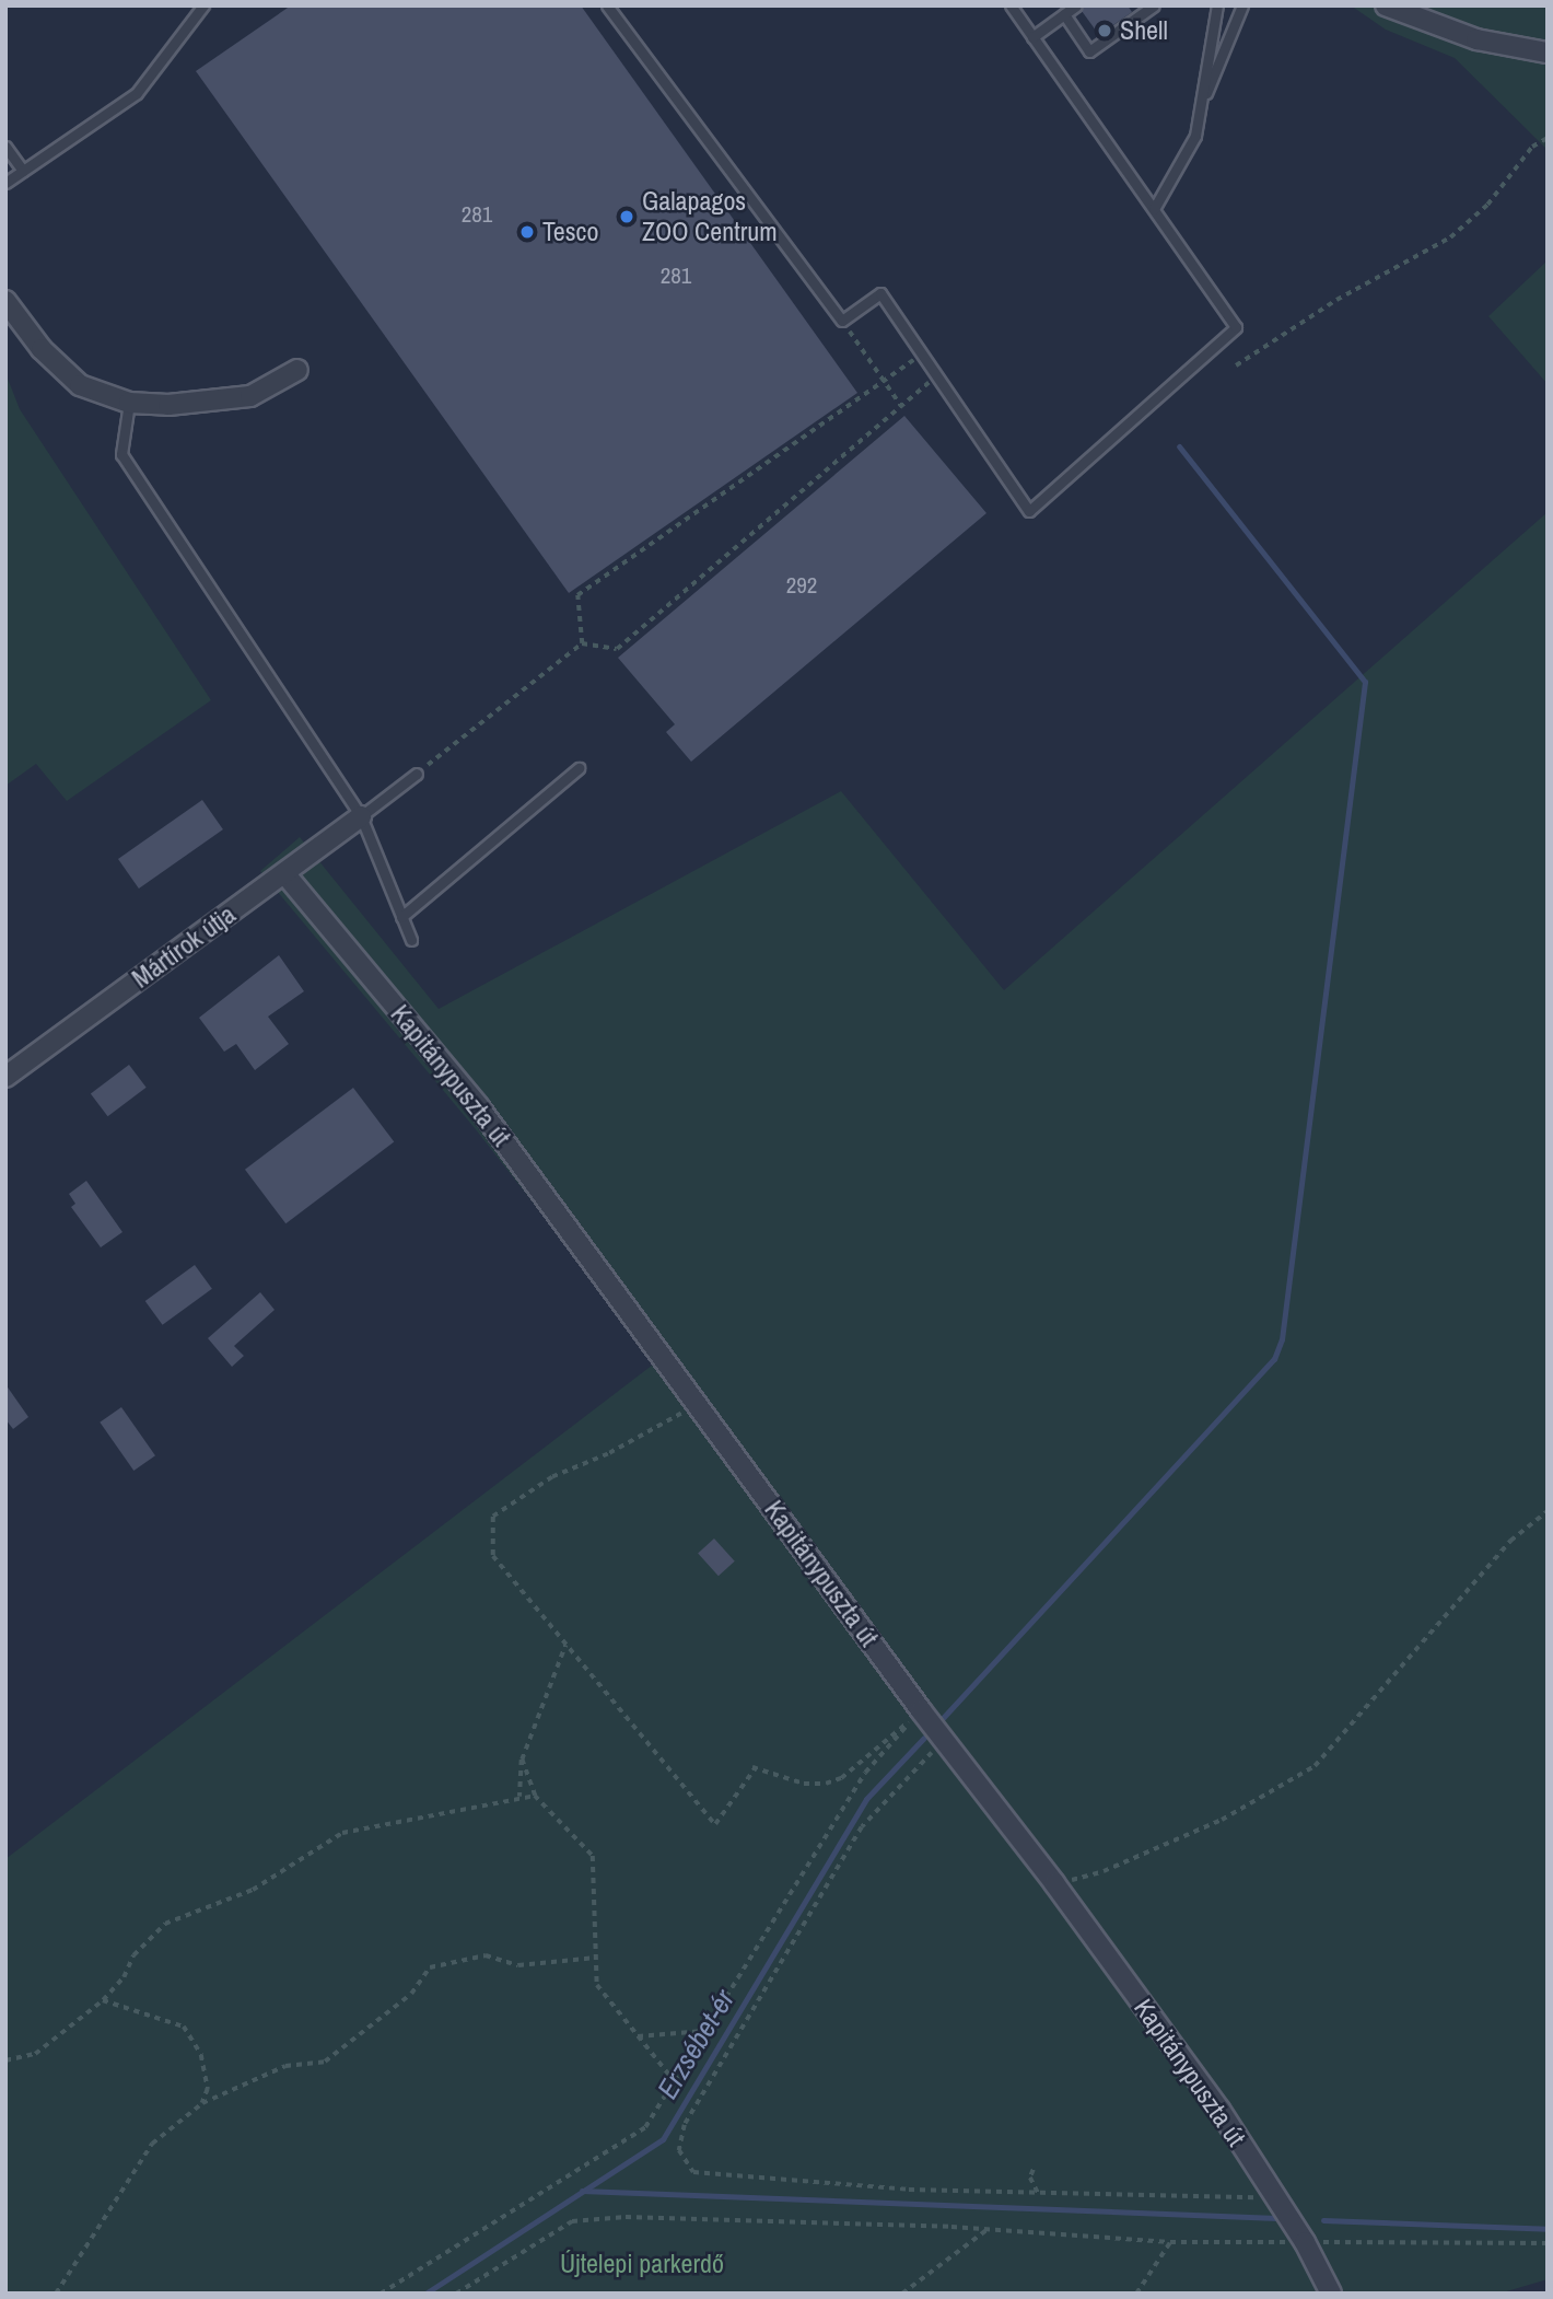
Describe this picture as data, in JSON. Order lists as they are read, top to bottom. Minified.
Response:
{"streets":{"street":["Mártírok útja","Kapitánypuszta út"]},"crossings":[["Mártírok útja","Kapitánypuszta út"]],"water":["Erzsébet-ér"],"parks":["Újtelepi parkerdő"],"places":["Shell","Galapagos ZOO Centrum","Tesco"],"house_numbers":["281","281","292"]}
